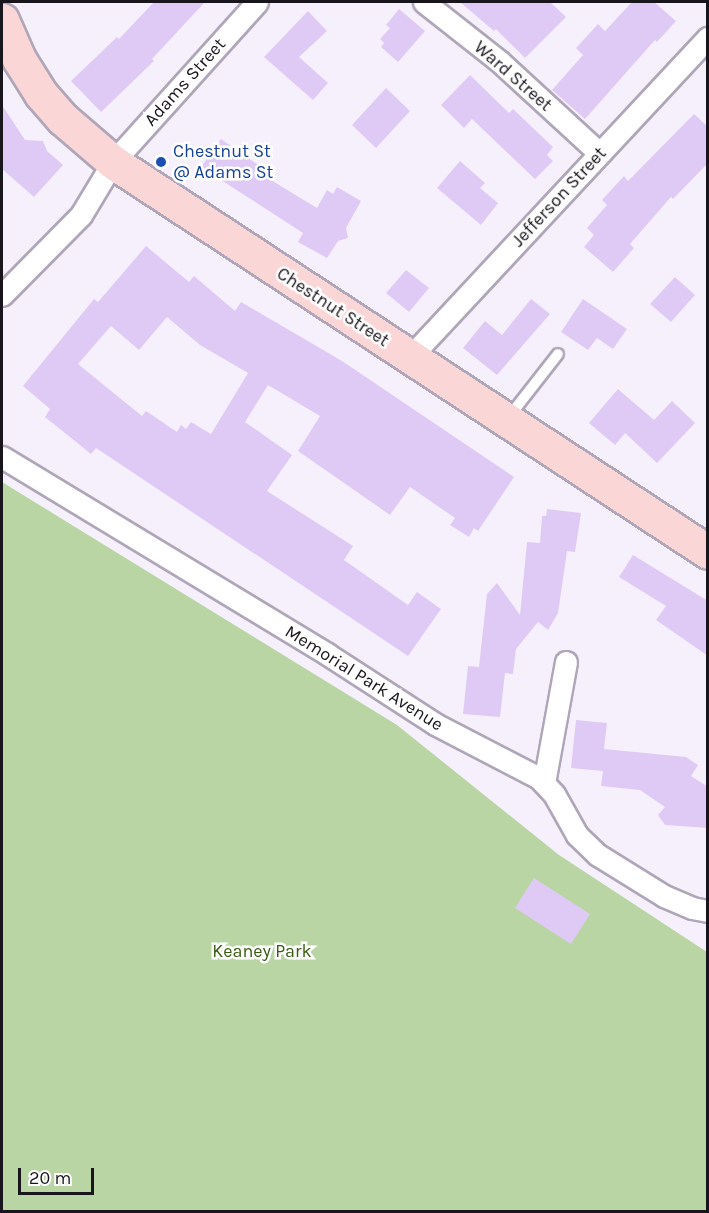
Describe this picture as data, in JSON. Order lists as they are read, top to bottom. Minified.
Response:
{"streets":{"main road":["Chestnut Street"],"street":["Ward Street","Adams Street","Jefferson Street","Memorial Park Avenue"]},"crossings":[["Ward Street","Jefferson Street"],["Adams Street","Chestnut Street"],["Jefferson Street","Chestnut Street"]],"parks":["Keaney Park"],"places":["Chestnut St @ Adams St"],"scale_bar":"20 m"}
